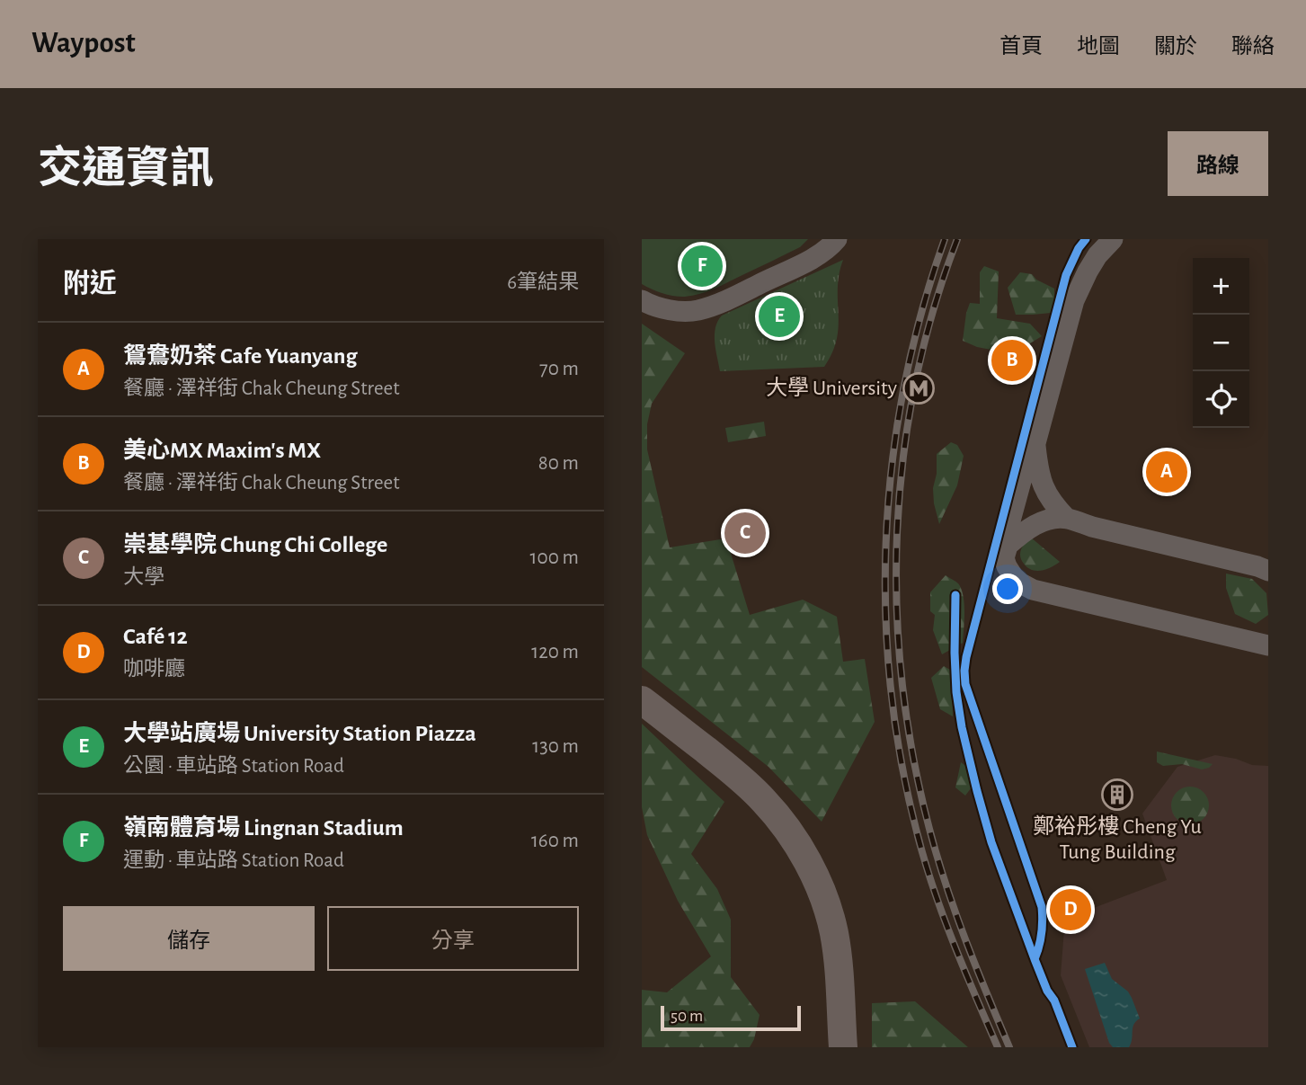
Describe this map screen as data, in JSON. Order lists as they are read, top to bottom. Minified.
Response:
{"places":{"metro station":["大學 University"],"building":["鄭裕彤樓 Cheng Yu Tung Building"]},"scale_bar":"50 m","page":{"header":"Waypost","nav":["首頁","地圖","關於","聯絡"],"title":"交通資訊","buttons":["路線",["儲存","分享"]],"heading":["附近","6筆結果"],"pins":["F","E","B","A","C","D"],"map_buttons":["+","−"],"list":[{"mark":"A","name":"鴛鴦奶茶 Cafe Yuanyang","note":"餐廳 · 澤祥街 Chak Cheung Street","value":"70 m"},{"mark":"B","name":"美心MX Maxim's MX","note":"餐廳 · 澤祥街 Chak Cheung Street","value":"80 m"},{"mark":"C","name":"崇基學院 Chung Chi College","note":"大學","value":"100 m"},{"mark":"D","name":"Café 12","note":"咖啡廳","value":"120 m"},{"mark":"E","name":"大學站廣場 University Station Piazza","note":"公園 · 車站路 Station Road","value":"130 m"},{"mark":"F","name":"嶺南體育場 Lingnan Stadium","note":"運動 · 車站路 Station Road","value":"160 m"}],"scale":"50 m"}}
